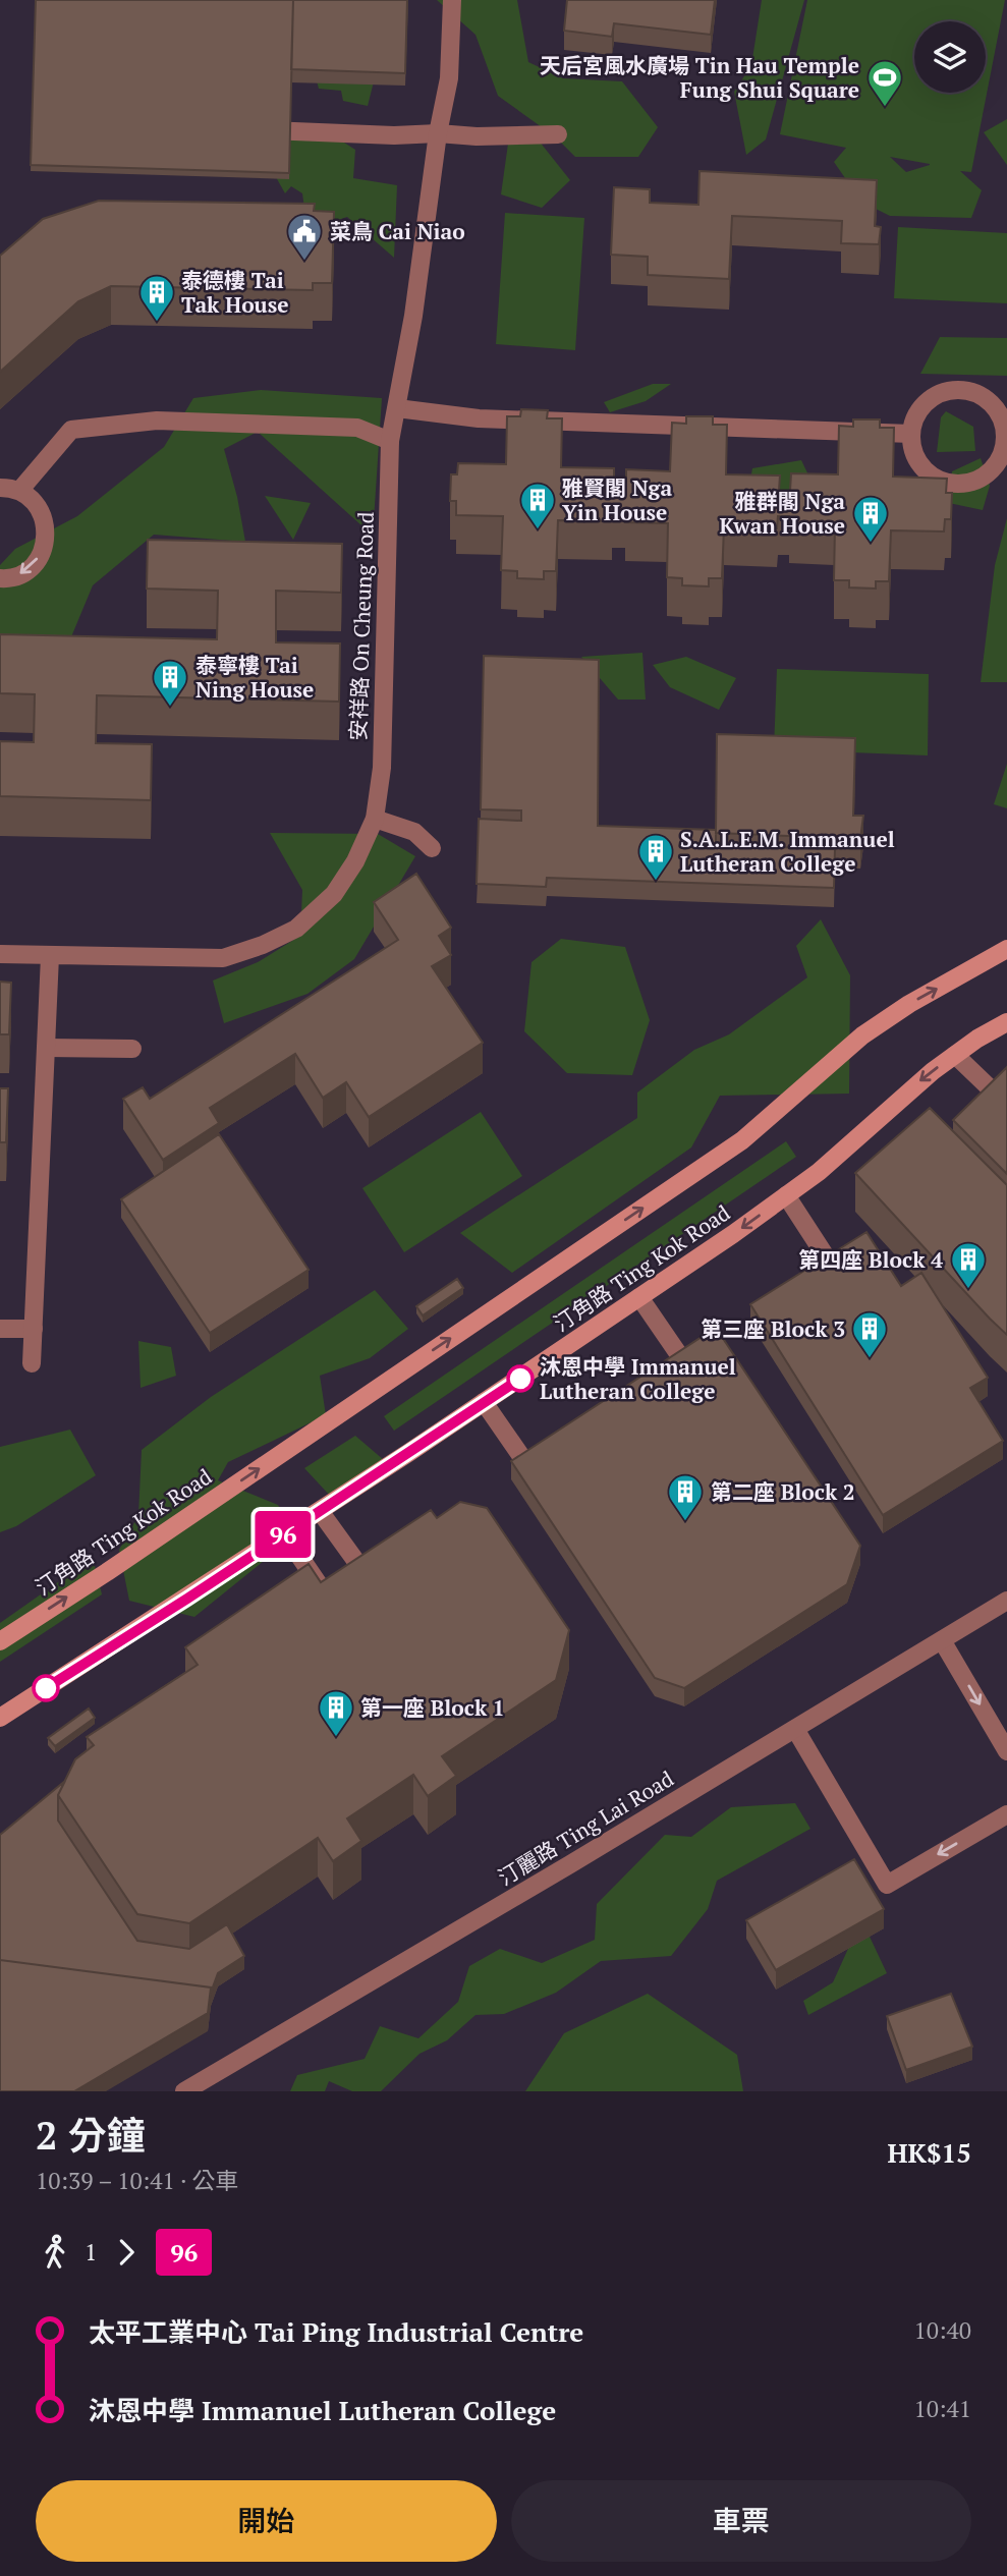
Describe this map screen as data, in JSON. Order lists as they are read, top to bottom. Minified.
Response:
{"streets":{"main road":["汀角路 Ting Kok Road"],"street":["安祥路 On Cheung Road","汀麗路 Ting Lai Road"]},"places":{"sports":["天后宮風水廣場 Tin Hau Temple Fung Shui Square"],"public building":["菜鳥 Cai Niao"],"building":["泰德樓 Tai Tak House","雅賢閣 Nga Yin House","雅群閣 Nga Kwan House","泰寧樓 Tai Ning House","S.A.L.E.M. Immanuel Lutheran College","第四座 Block 4","第三座 Block 3","第二座 Block 2","第一座 Block 1"],"other":["沐恩中學 Immanuel Lutheran College"]},"lines":["bus line 96"],"page":{"on_map":"96","heading":["2 分鐘","10:39 – 10:41 · 公車","HK$15"],"legs":["1","96"],"list":[{"name":"太平工業中心 Tai Ping Industrial Centre","value":"10:40"},{"name":"沐恩中學 Immanuel Lutheran College","value":"10:41"}],"buttons":["開始","車票"]}}
